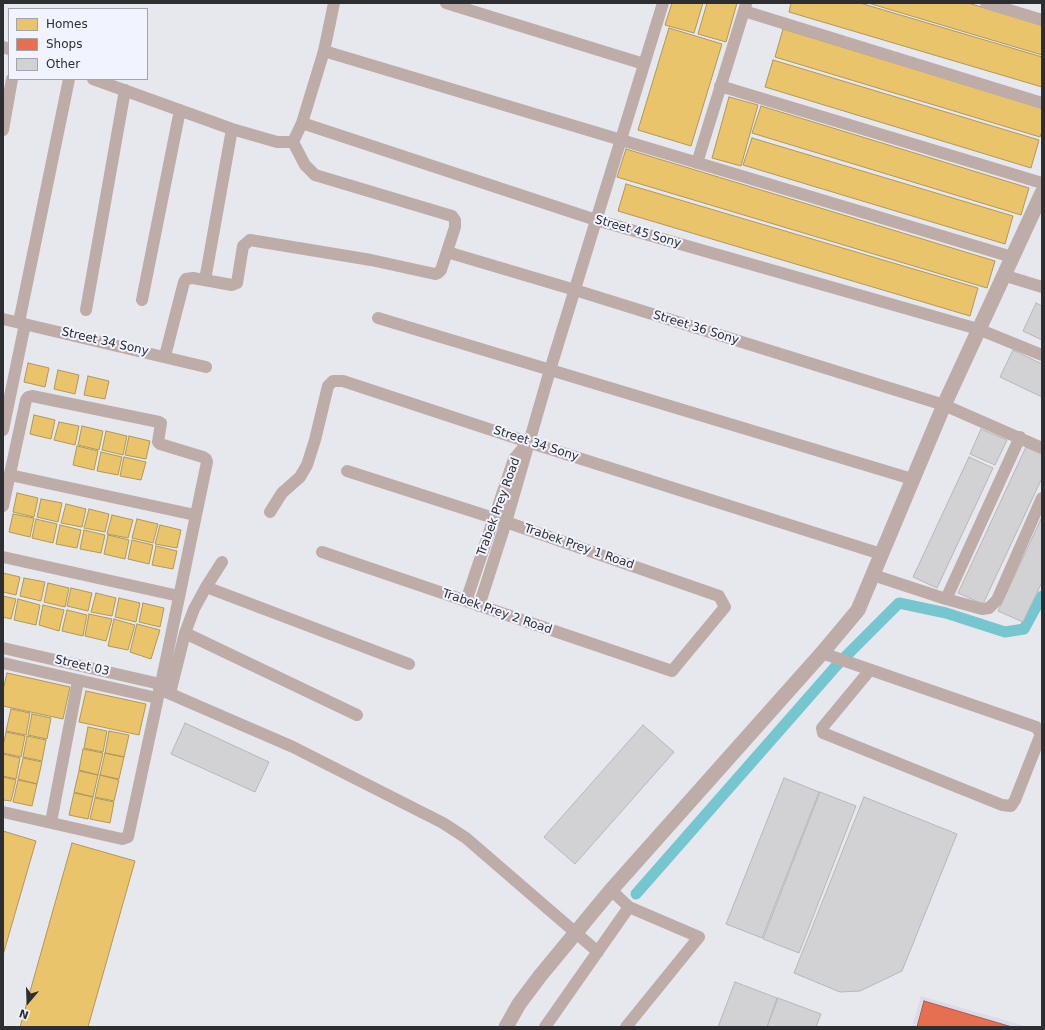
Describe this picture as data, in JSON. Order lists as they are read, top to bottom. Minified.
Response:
{"streets":{"street":["Street 45 Sony","Street 36 Sony","Street 34 Sony","Trabek Prey Road","Trabek Prey 1 Road","Trabek Prey 2 Road","Street 03"]},"crossings":[["Street 34 Sony","Trabek Prey Road"],["Trabek Prey Road","Trabek Prey 1 Road"],["Trabek Prey Road","Trabek Prey 2 Road"],["Trabek Prey 1 Road","Trabek Prey 2 Road"]],"legend":["Homes","Shops","Other"],"north":"bottom"}
